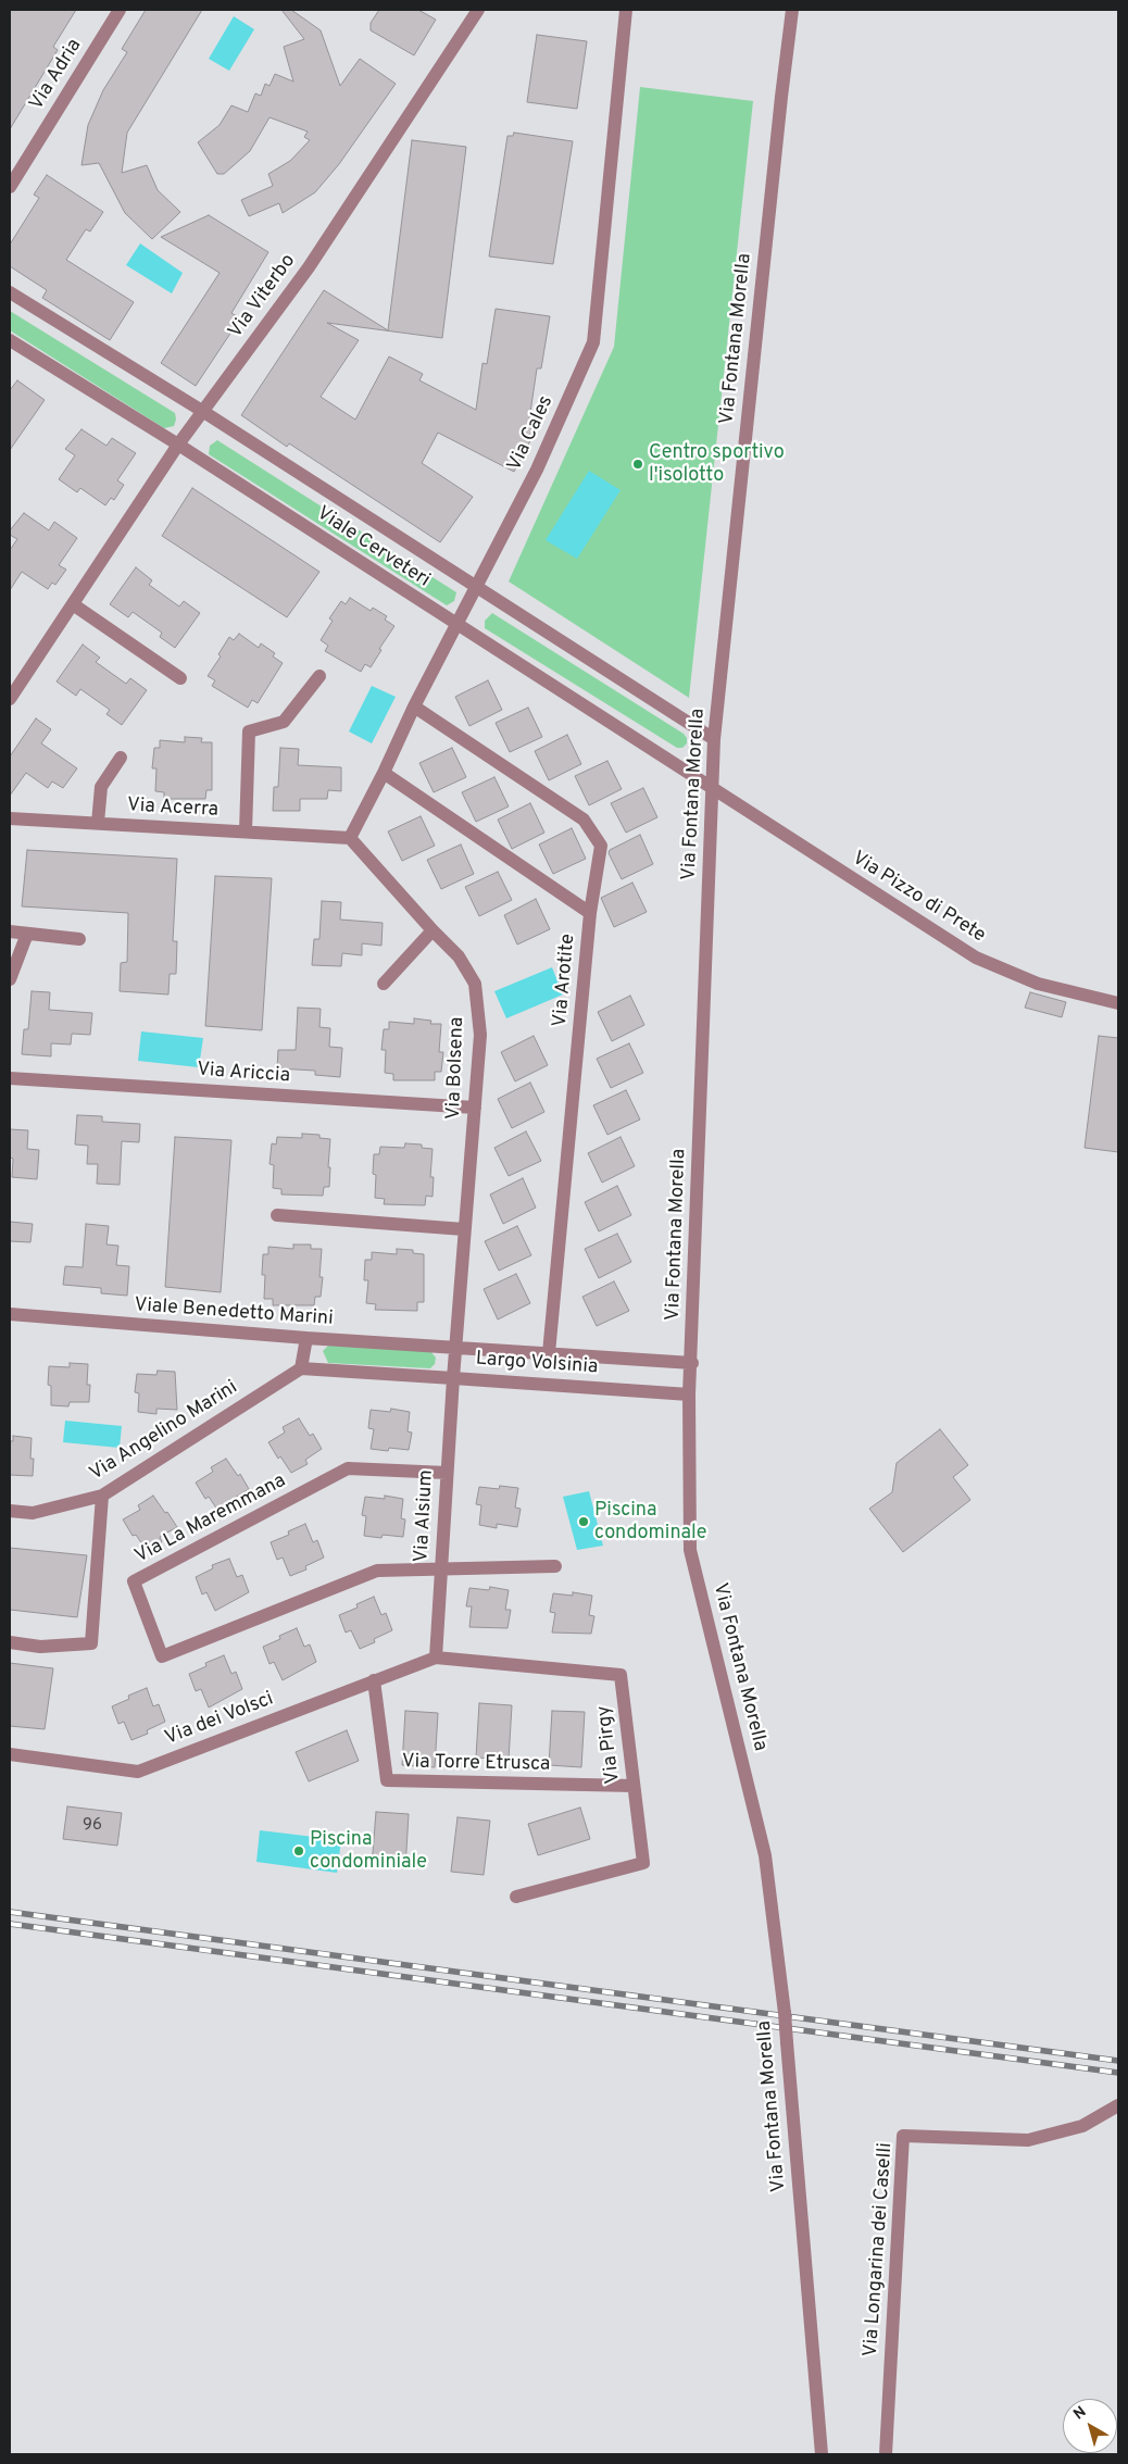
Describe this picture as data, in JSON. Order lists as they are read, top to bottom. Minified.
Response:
{"streets":{"street":["Via Adria","Via Viterbo","Via Fontana Morella","Via Cales","Viale Cerveteri","Via Acerra","Via Pizzo di Prete","Via Arotite","Via Bolsena","Via Ariccia","Viale Benedetto Marini","Largo Volsinia","Via Angelino Marini","Via Alsium","Via La Maremmana","Via dei Volsci","Via Pirgy","Via Torre Etrusca","Via Longarina dei Caselli"]},"crossings":[["Via Viterbo","Viale Cerveteri"],["Via Fontana Morella","Viale Cerveteri"],["Via Fontana Morella","Via Pizzo di Prete"],["Via Fontana Morella","Largo Volsinia"],["Via Cales","Viale Cerveteri"],["Via Cales","Via Acerra"],["Via Cales","Via Arotite"],["Via Cales","Via Bolsena"],["Viale Cerveteri","Via Pizzo di Prete"],["Via Acerra","Via Bolsena"],["Via Arotite","Largo Volsinia"],["Via Bolsena","Via Ariccia"],["Via Bolsena","Viale Benedetto Marini"],["Via Bolsena","Largo Volsinia"],["Viale Benedetto Marini","Largo Volsinia"],["Largo Volsinia","Via Alsium"],["Via Alsium","Via La Maremmana"],["Via Alsium","Via dei Volsci"],["Via Alsium","Via Pirgy"],["Via dei Volsci","Via Pirgy"],["Via dei Volsci","Via Torre Etrusca"],["Via Pirgy","Via Torre Etrusca"]],"places":["Centro sportivo l'isolotto","Piscina condominale","Piscina condominiale"],"house_numbers":["96"],"north":"top left"}
